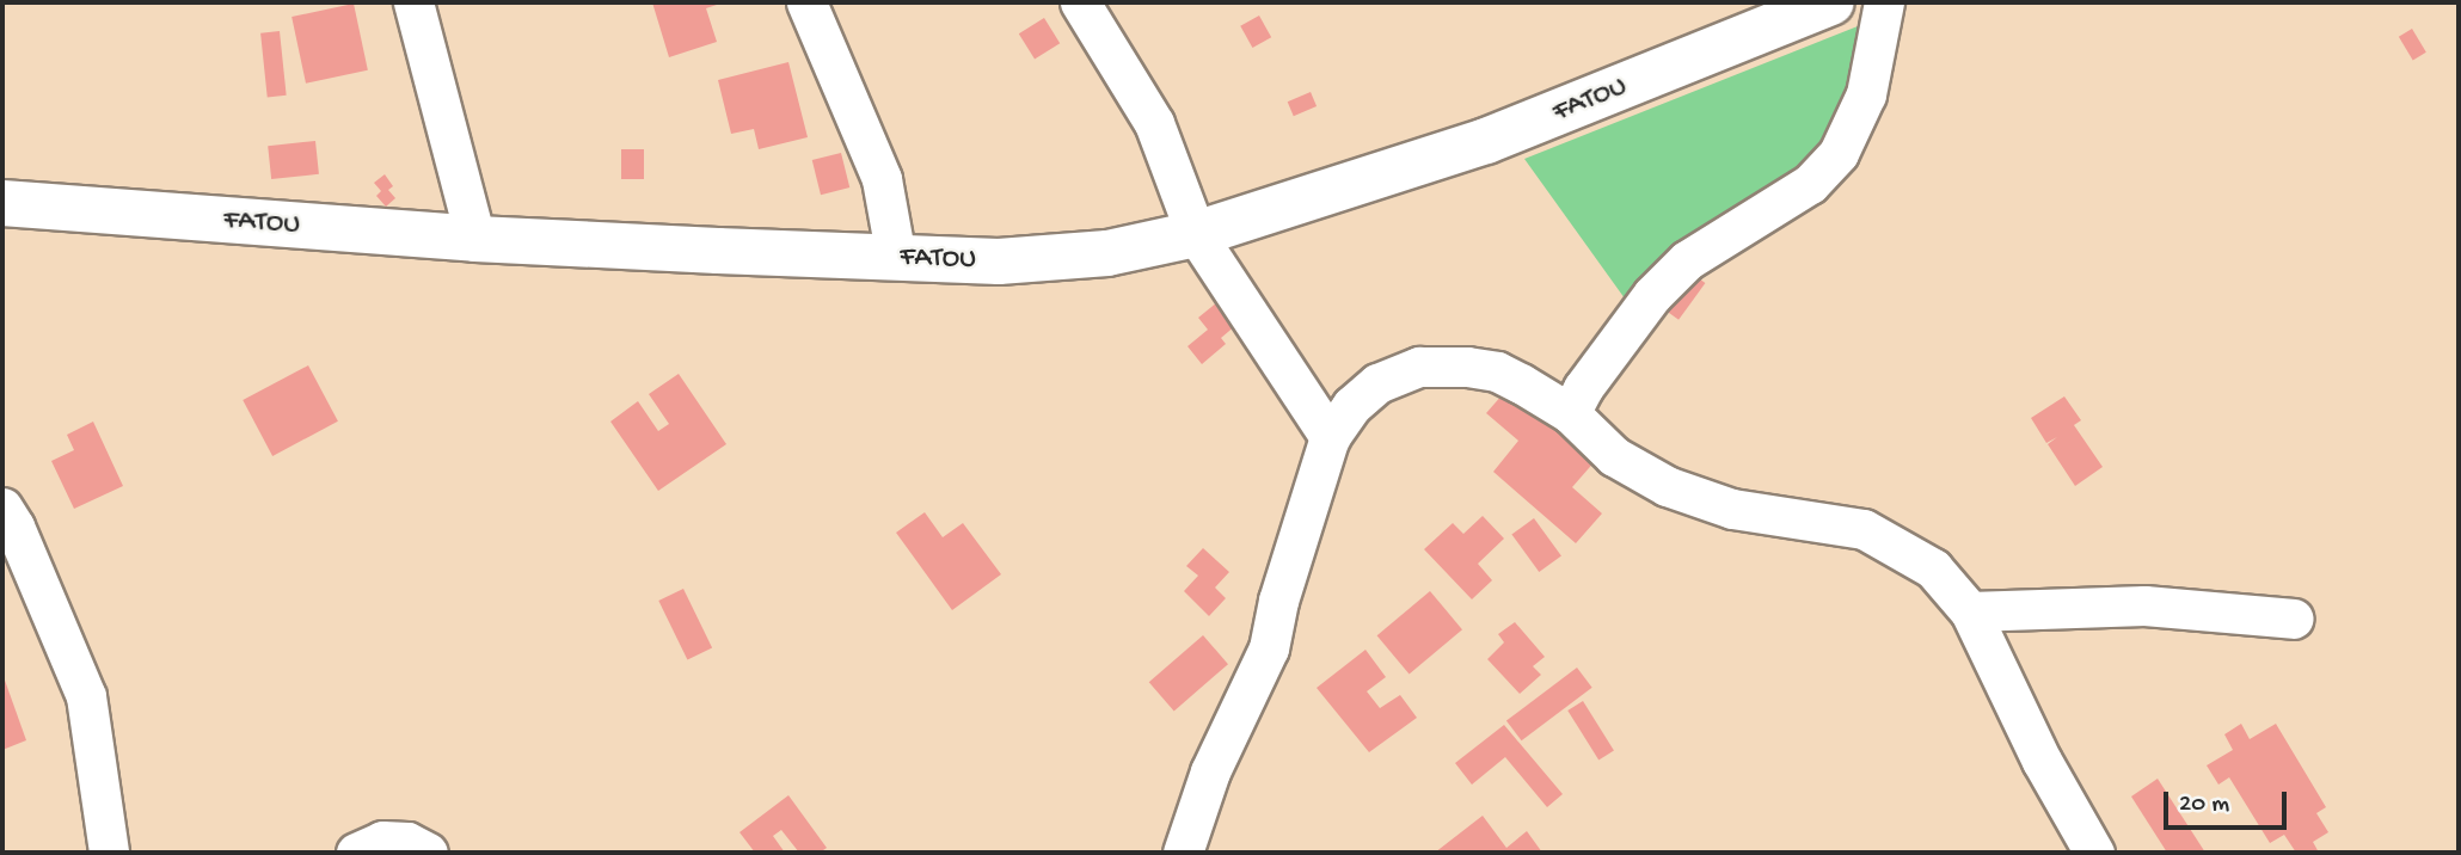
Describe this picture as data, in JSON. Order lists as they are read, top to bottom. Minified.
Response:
{"streets":{"street":["FATOU"]},"scale_bar":"20 m"}
